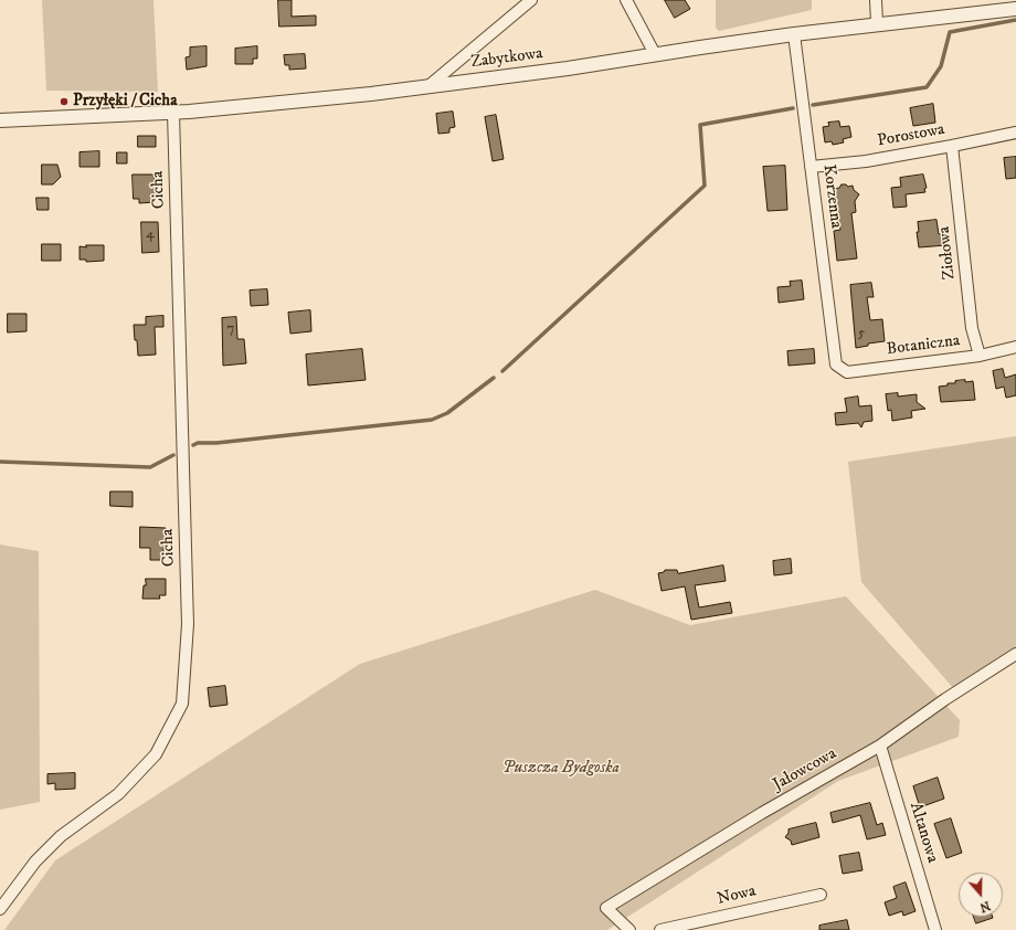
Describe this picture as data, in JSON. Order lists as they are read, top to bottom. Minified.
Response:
{"streets":{"street":["Zabytkowa","Porostowa","Cicha","Korzenna","Ziołowa","Botaniczna","Jałowcowa","Altanowa","Nowa"]},"crossings":[["Zabytkowa","Cicha"],["Zabytkowa","Korzenna"],["Porostowa","Korzenna"],["Porostowa","Ziołowa"],["Korzenna","Botaniczna"],["Ziołowa","Botaniczna"],["Jałowcowa","Altanowa"]],"parks":["Puszcza Bydgoska"],"places":["Przyłęki / Cicha"],"house_numbers":["4","7","5"],"north":"bottom"}
